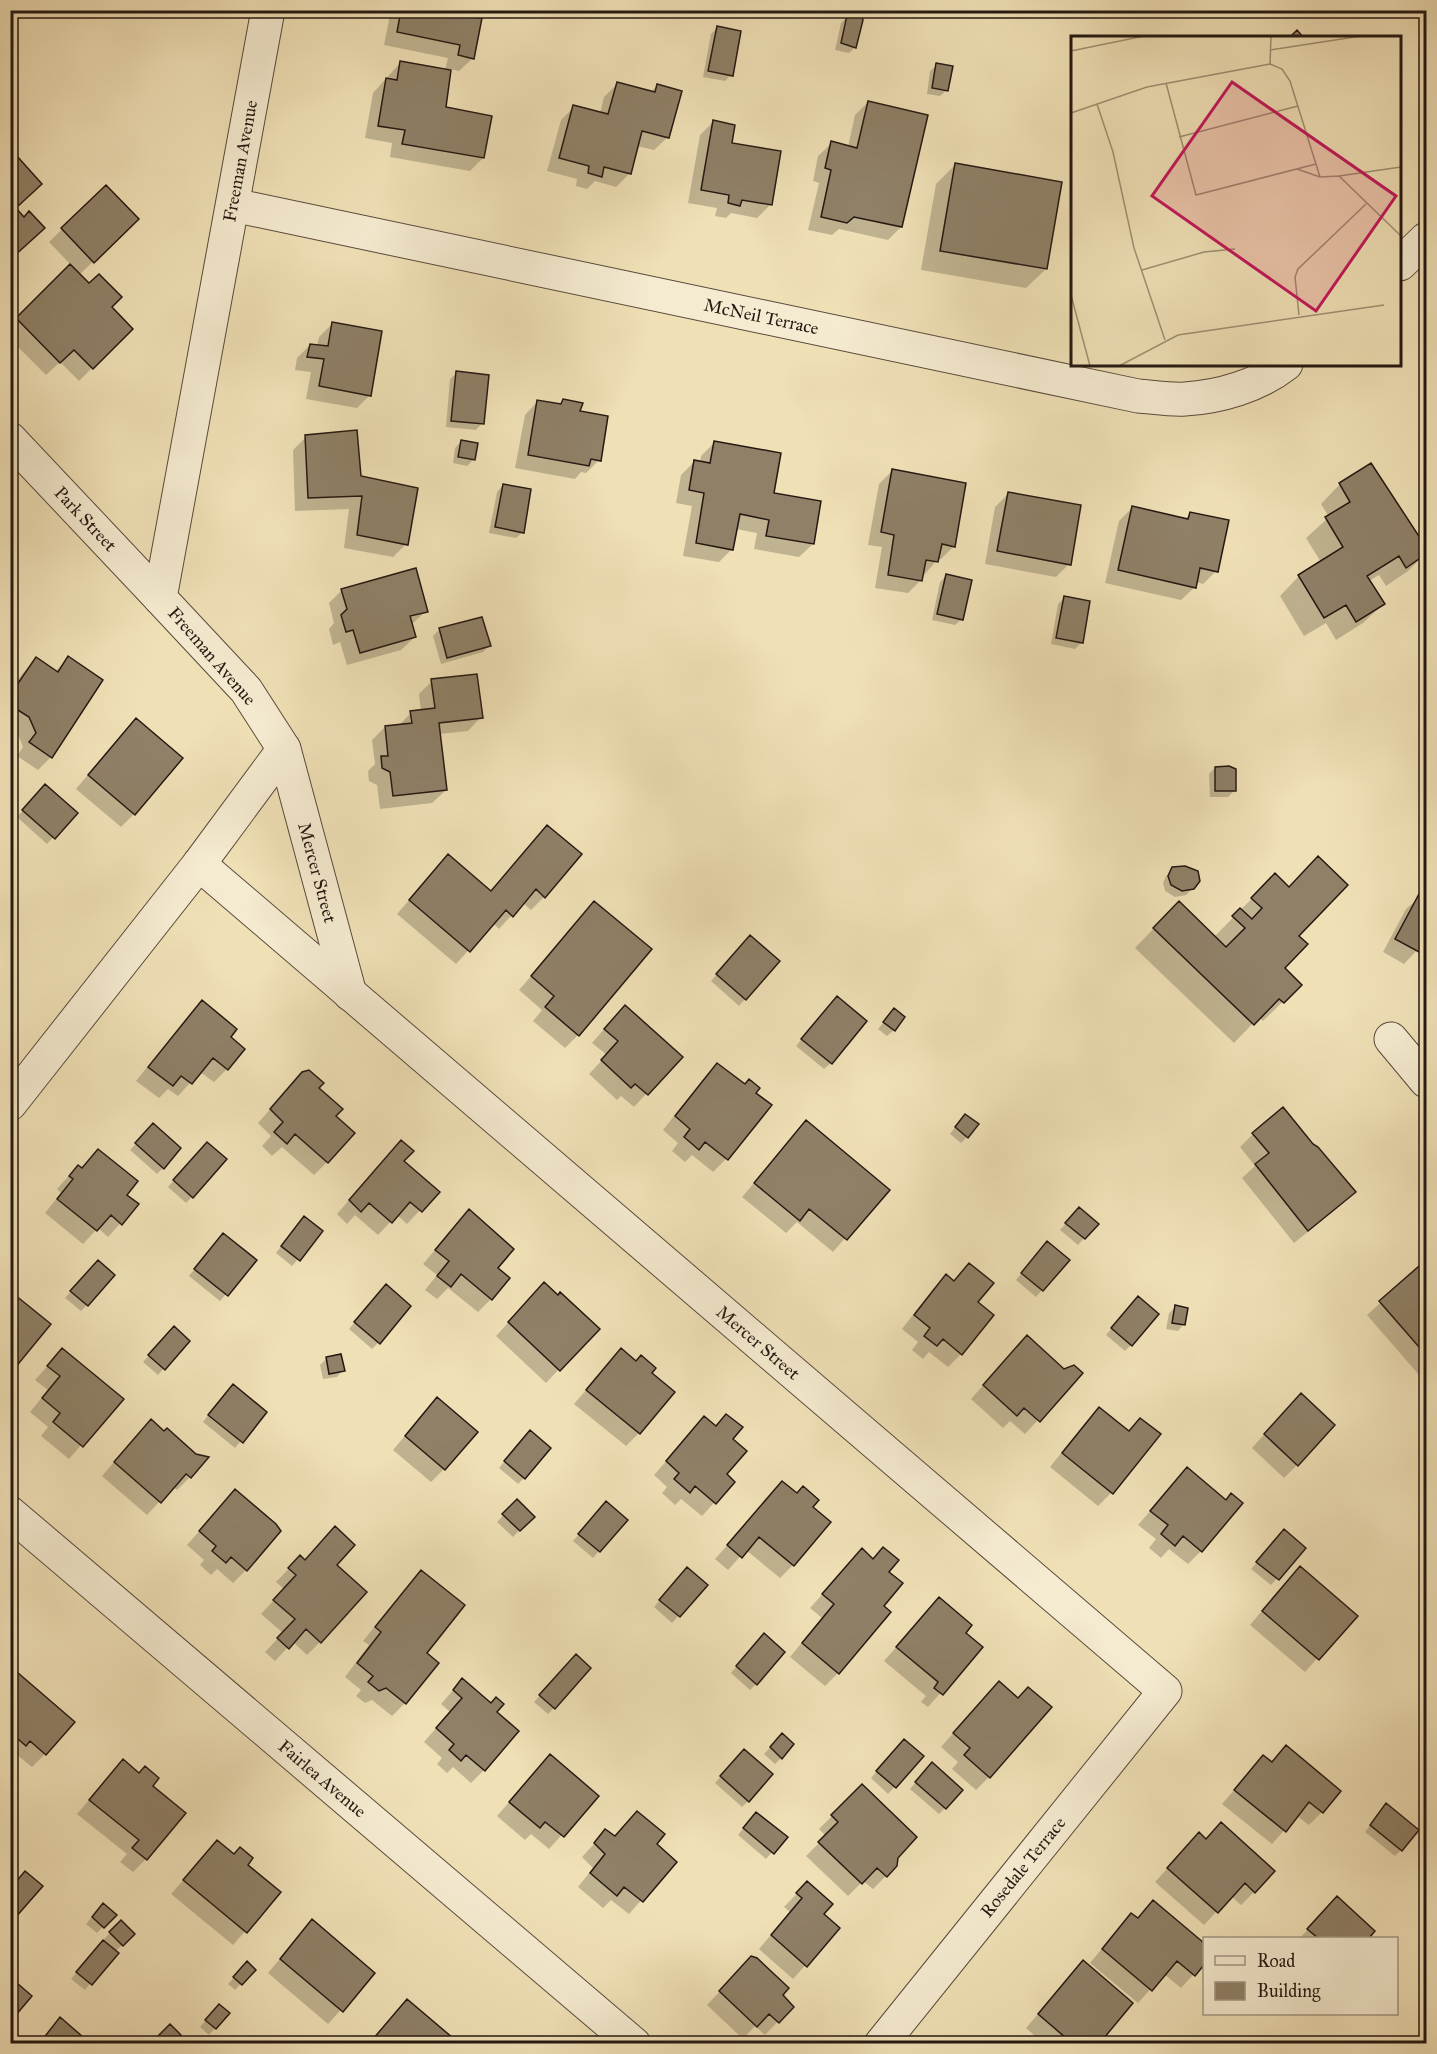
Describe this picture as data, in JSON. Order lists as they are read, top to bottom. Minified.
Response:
{"streets":{"street":["Freeman Avenue","McNeil Terrace","Park Street","Mercer Street","Fairlea Avenue","Rosedale Terrace"]},"crossings":[["Freeman Avenue","McNeil Terrace"],["Freeman Avenue","Park Street"],["Freeman Avenue","Mercer Street"],["Mercer Street","Rosedale Terrace"]],"legend":["Road","Building"]}
